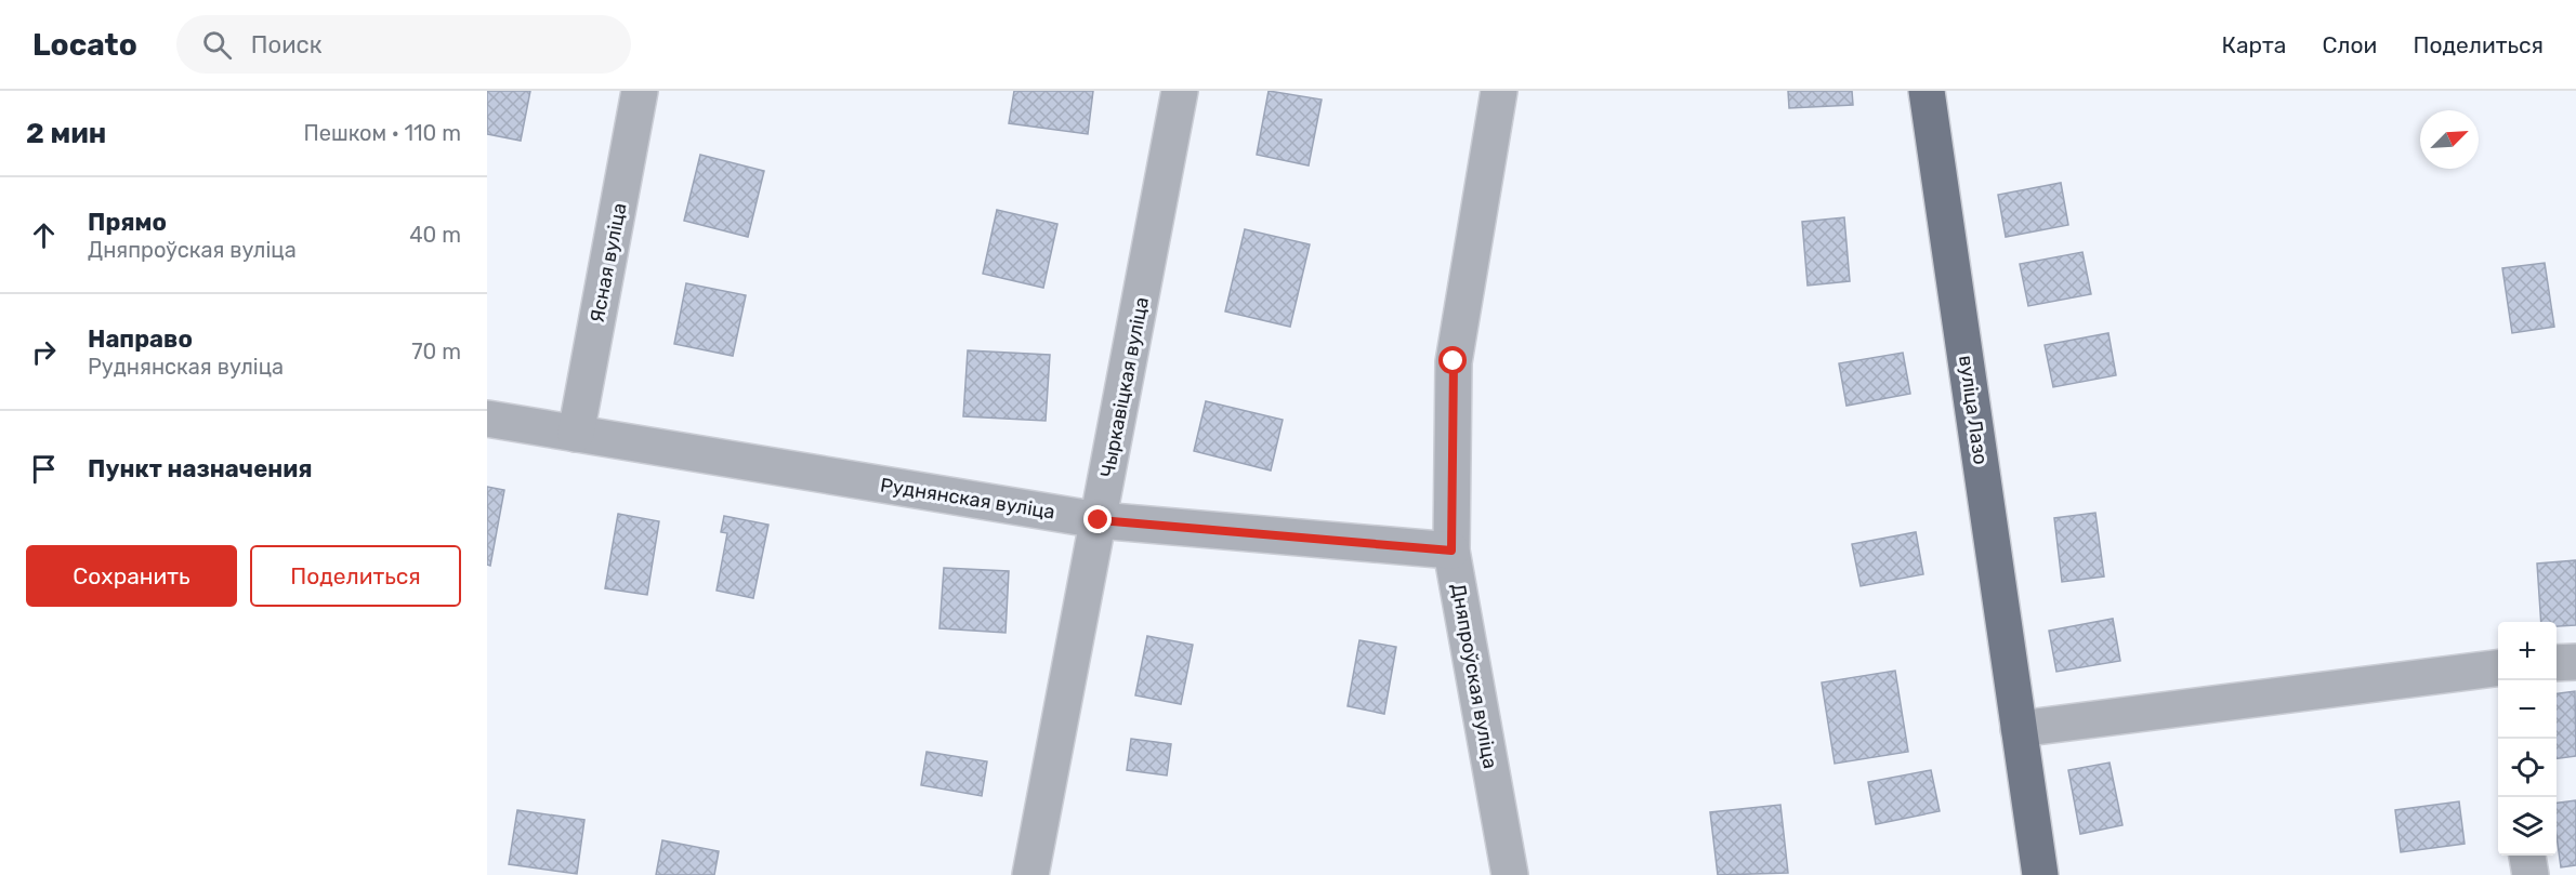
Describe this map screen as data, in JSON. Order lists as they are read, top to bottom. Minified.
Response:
{"streets":{"main road":["вуліца Лазо"],"street":["Ясная вуліца","Чыркавіцкая вуліца","Руднянская вуліца","Дняпроўская вуліца"]},"crossings":[["Ясная вуліца","Руднянская вуліца"],["Чыркавіцкая вуліца","Руднянская вуліца"],["Руднянская вуліца","Дняпроўская вуліца"]],"north":"top right","page":{"header":"Locato","search":"Поиск","nav":["Карта","Слои","Поделиться"],"heading":["2 мин","Пешком · 110 m"],"list":[["Прямо","Дняпроўская вуліца","40 m"],["Направо","Руднянская вуліца","70 m"],"Пункт назначения"],"buttons":["Сохранить","Поделиться"],"map_buttons":["+","−"]}}
